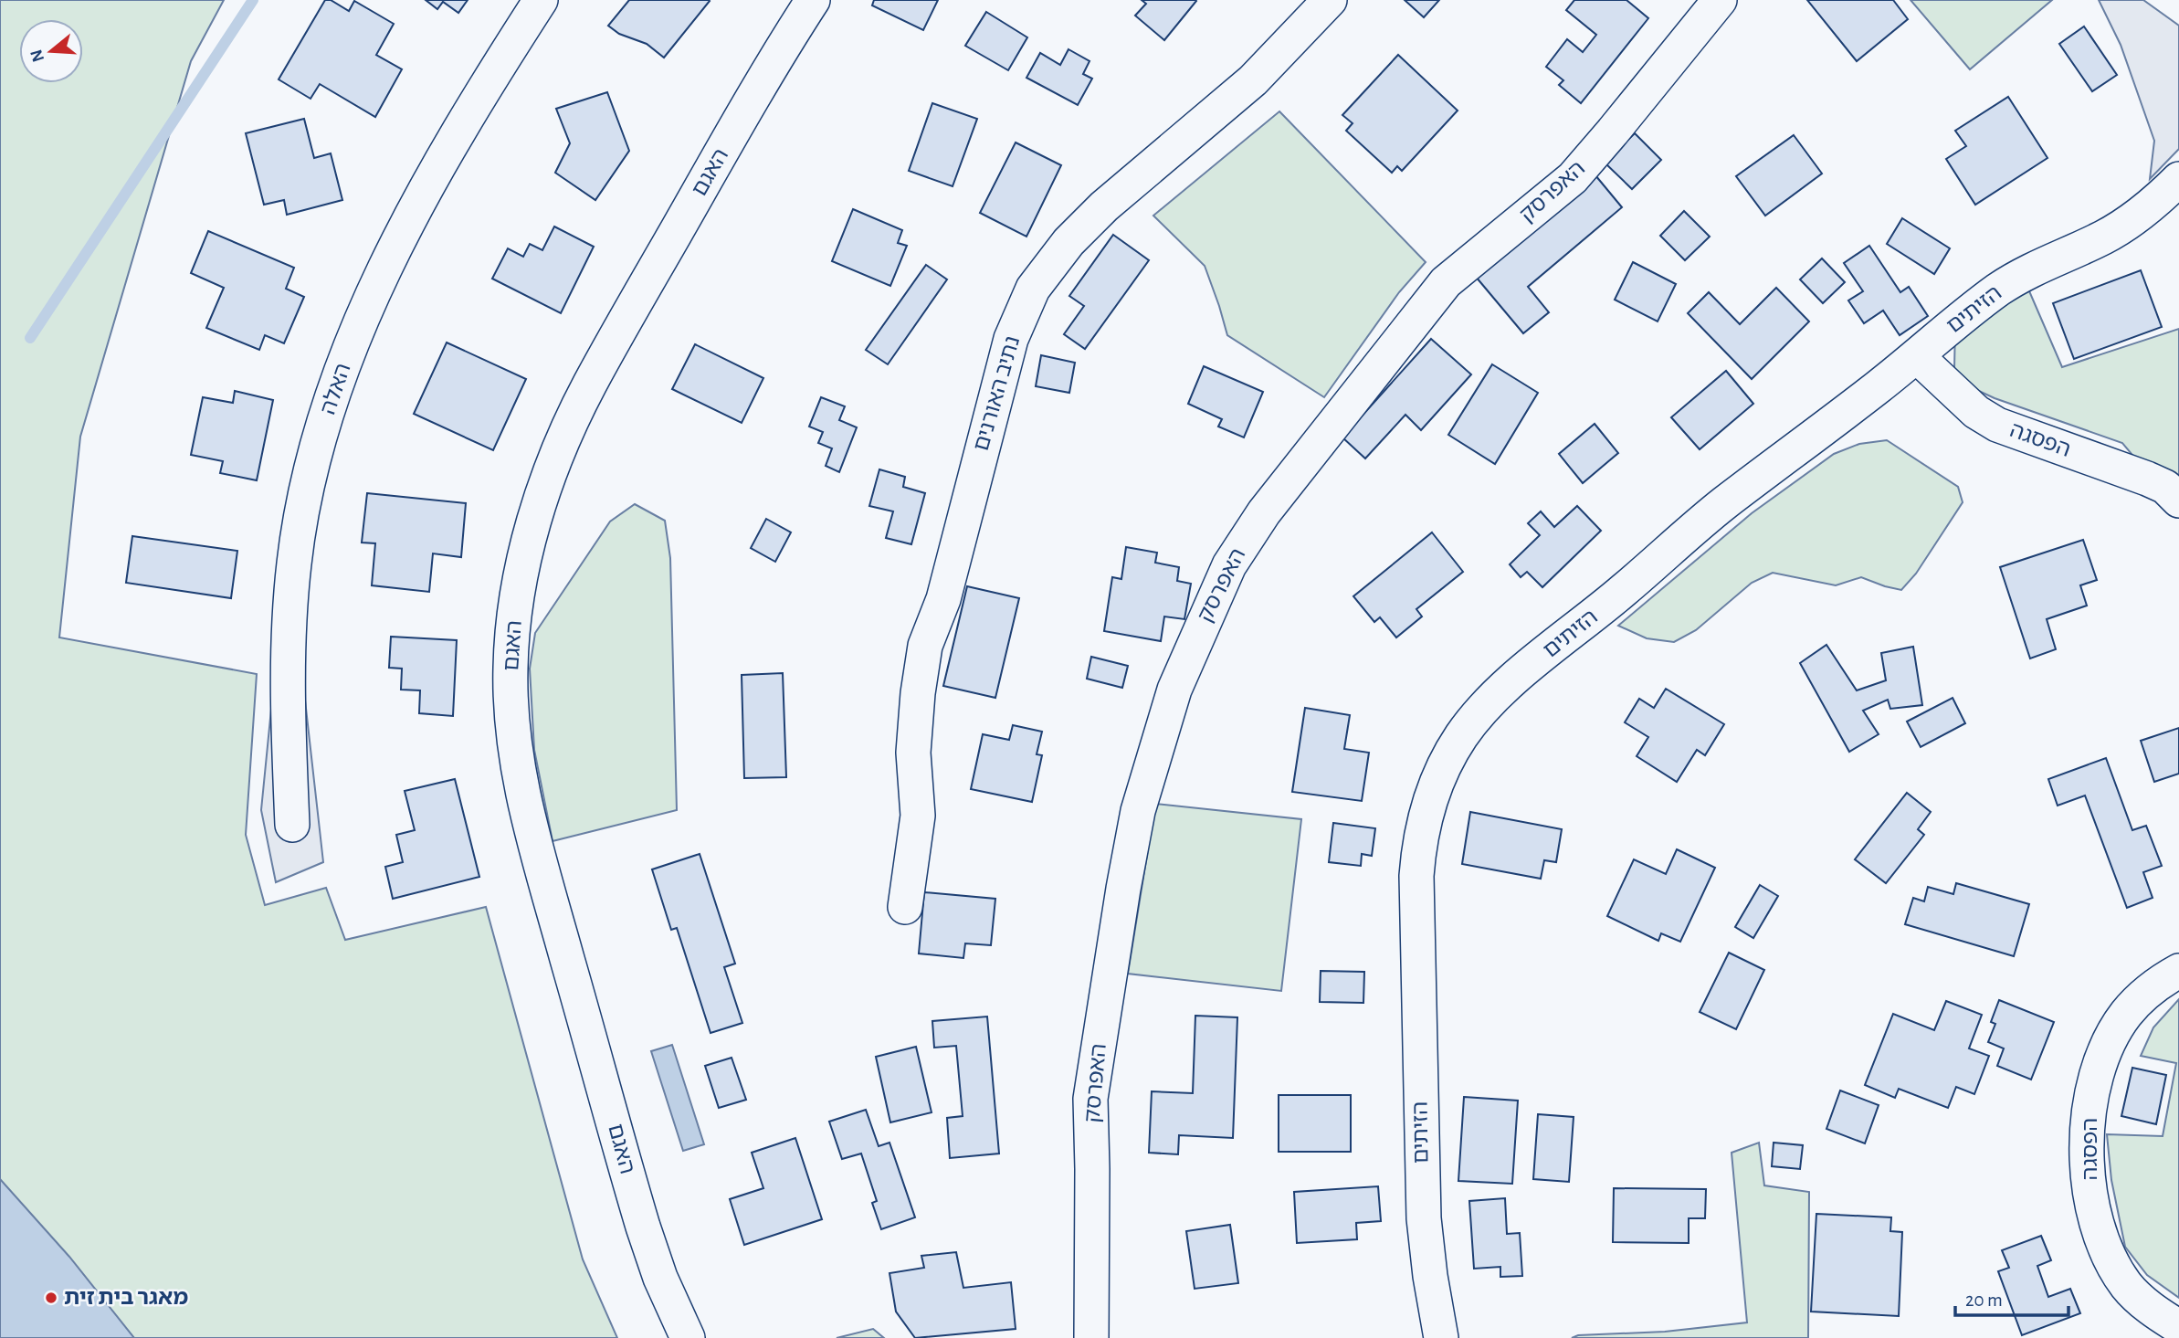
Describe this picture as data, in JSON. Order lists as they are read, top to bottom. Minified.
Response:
{"streets":{"street":["האגם","האפרסק","הזיתים","האלה","נתיב האורנים","הפסגה"]},"crossings":[["הזיתים","הפסגה"]],"places":["מאגר בית זית"],"scale_bar":"20 m","north":"left"}
